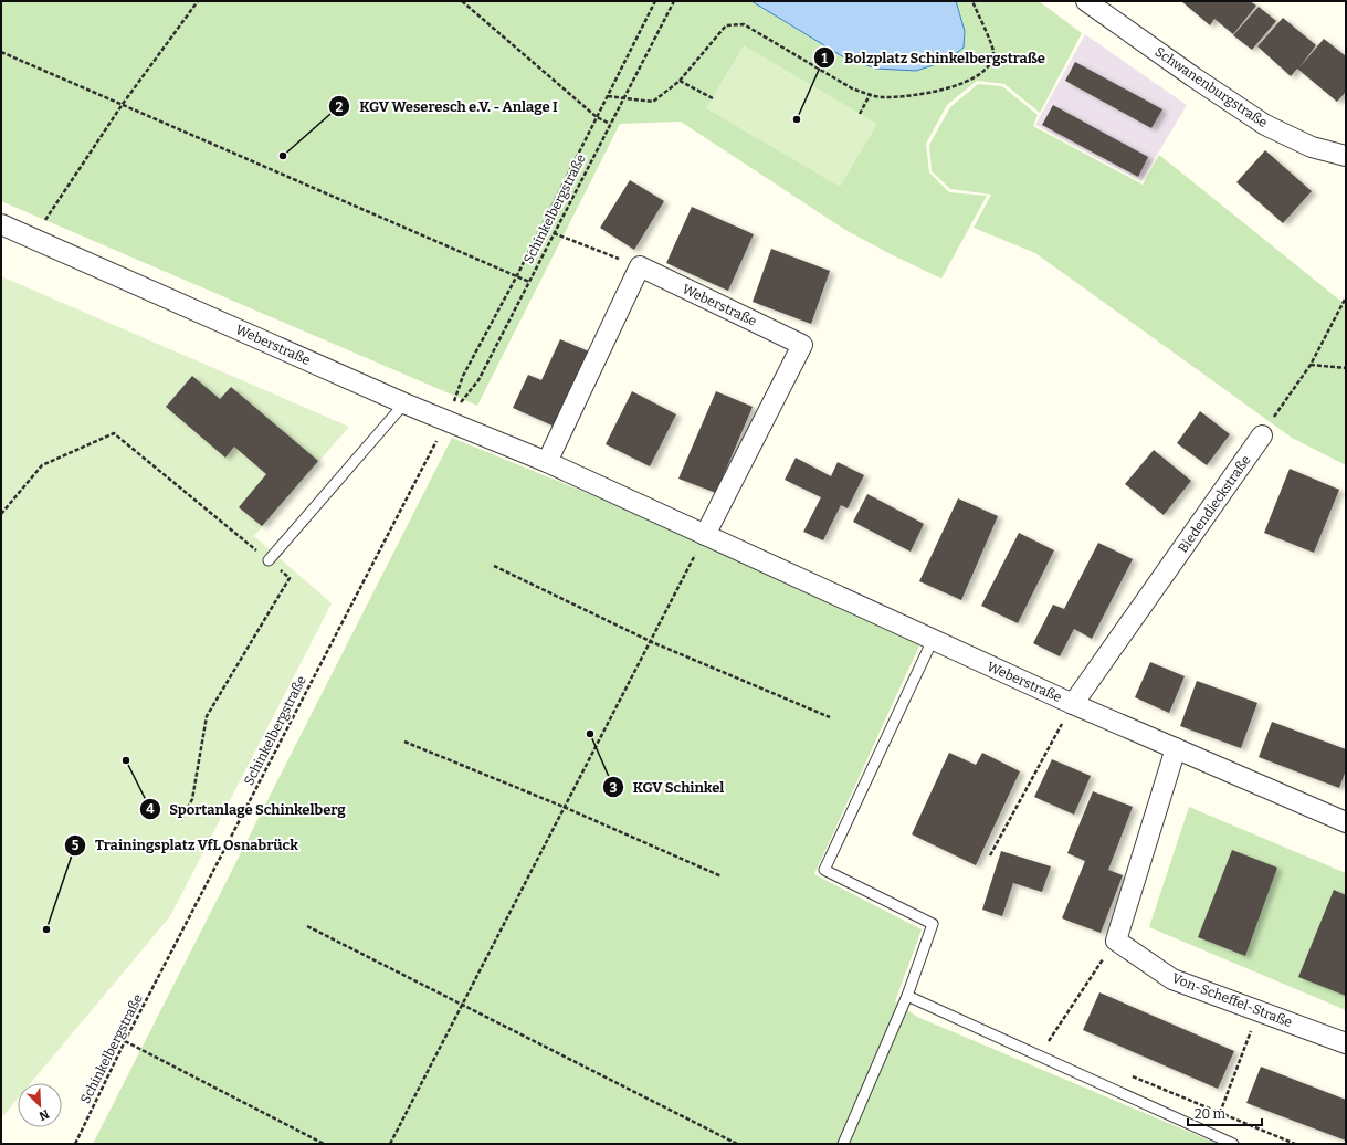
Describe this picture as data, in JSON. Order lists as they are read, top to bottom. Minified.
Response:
{"streets":{"street":["Schwanenburgstraße","Weberstraße","Biedendieckstraße","Von-Scheffel-Straße"],"path":["Schinkelbergstraße"]},"crossings":[["Schinkelbergstraße","Weberstraße"],["Weberstraße","Biedendieckstraße"]],"places":["Bolzplatz Schinkelbergstraße","KGV Weseresch e.V. - Anlage I","KGV Schinkel","Sportanlage Schinkelberg","Trainingsplatz VfL Osnabrück"],"scale_bar":"20 m","north":"bottom right"}
